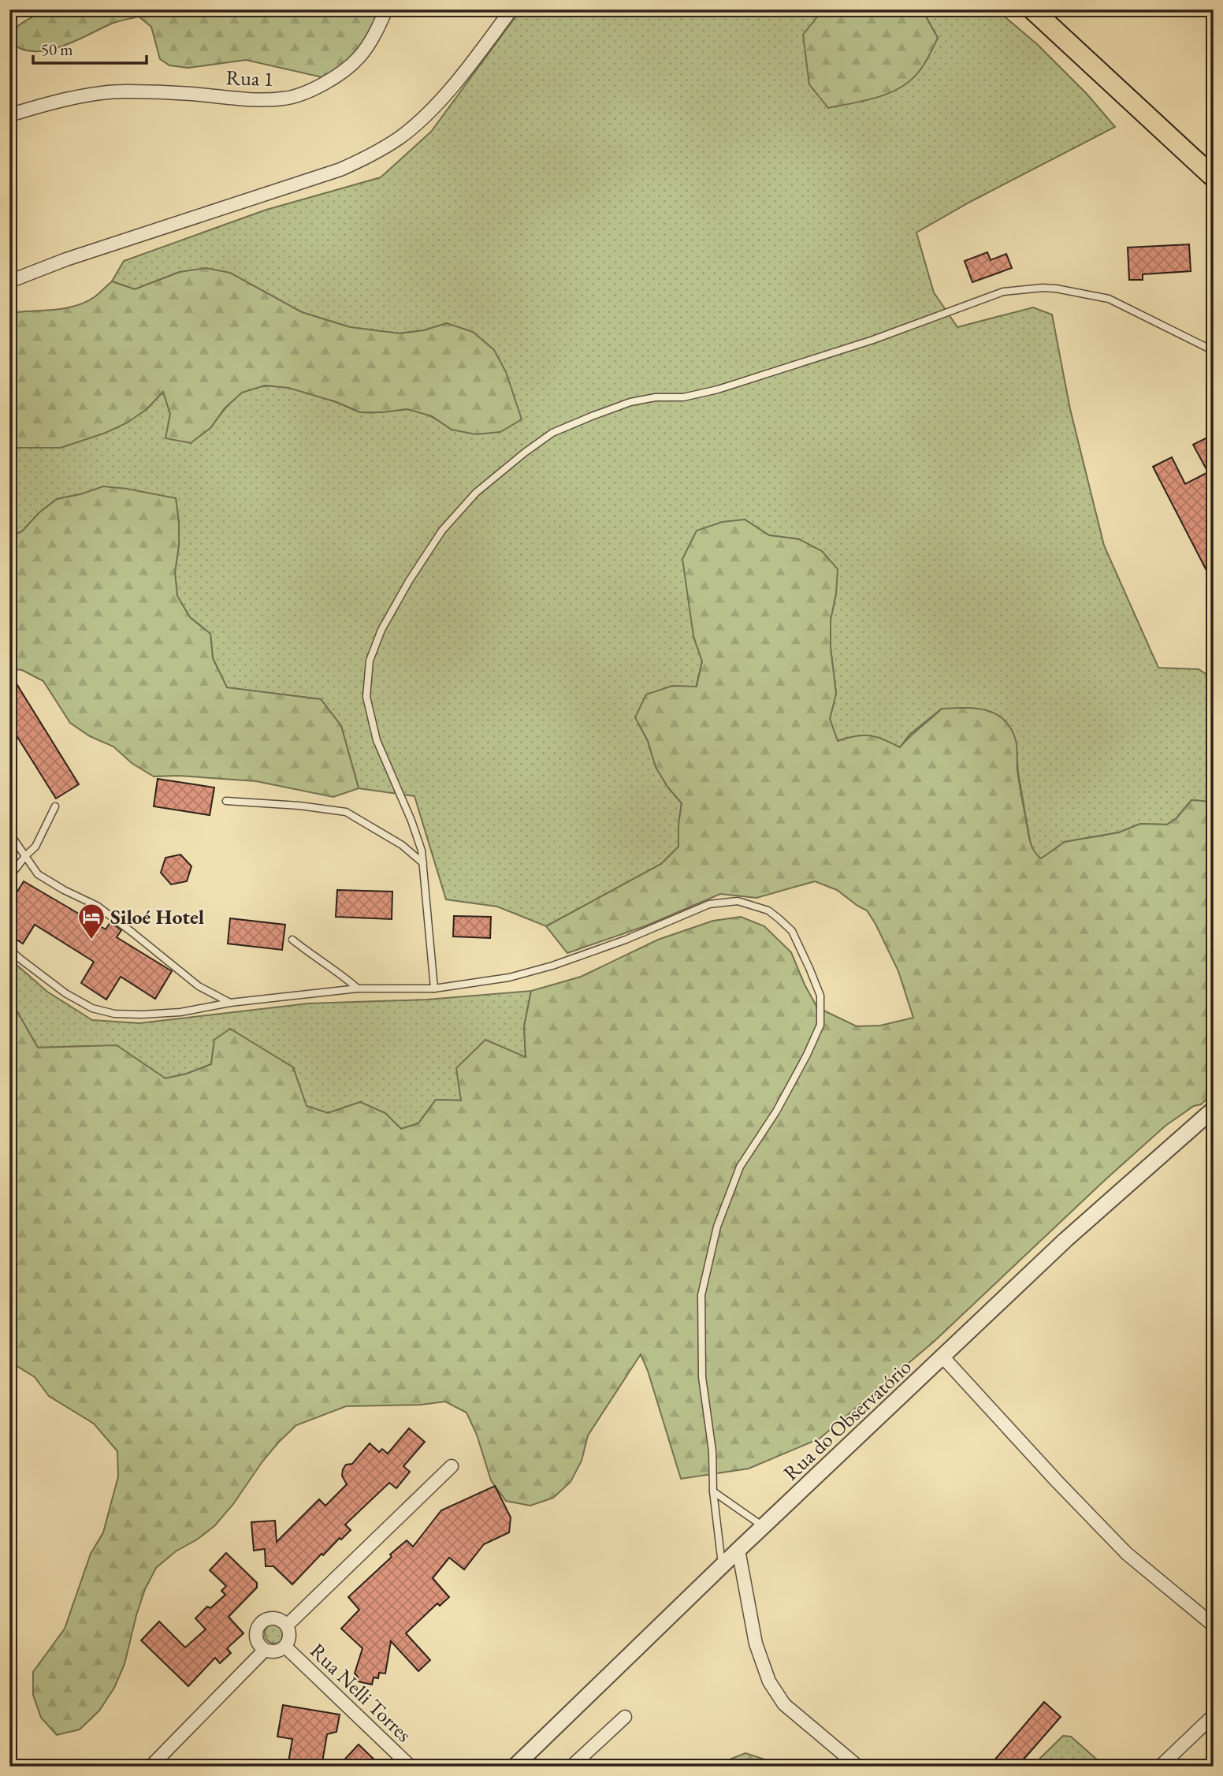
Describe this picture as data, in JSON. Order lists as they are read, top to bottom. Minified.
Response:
{"streets":{"street":["Rua 1","Rua do Observatório","Rua Nelli Torres"]},"places":{"hotel":["Siloé Hotel"]},"scale_bar":"50 m"}
